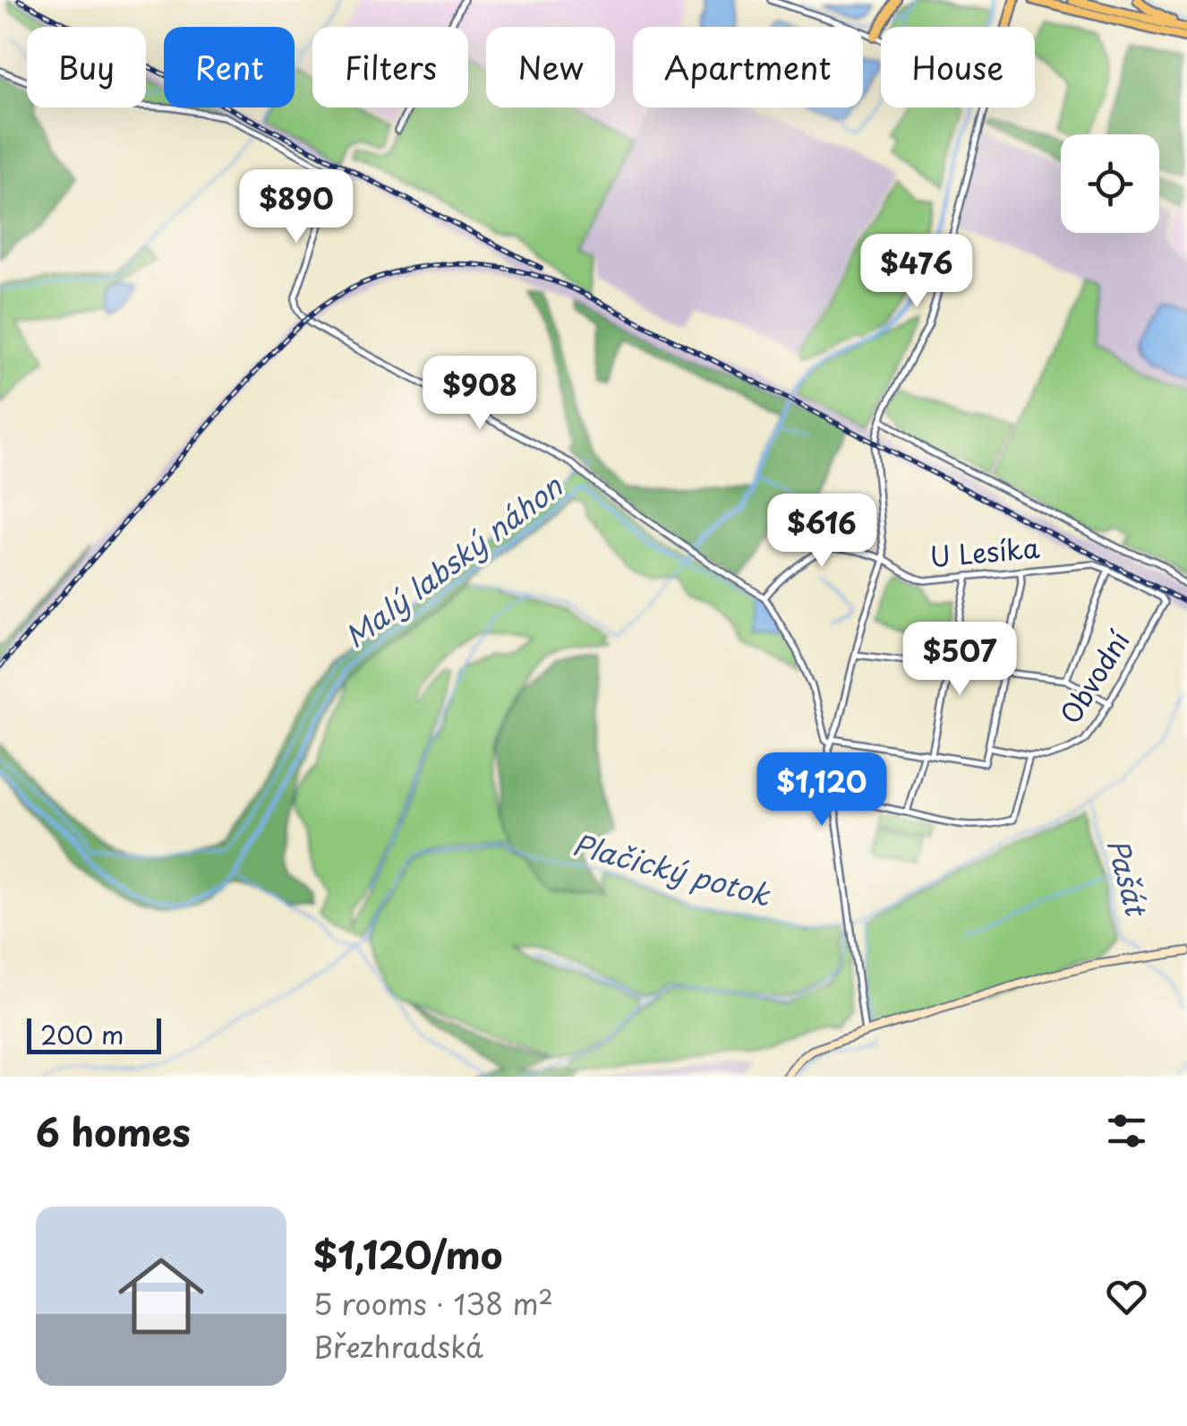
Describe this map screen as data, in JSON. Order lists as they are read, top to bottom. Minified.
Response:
{"streets":{"street":["U Lesíka","Obvodní"]},"crossings":[["U Lesíka","Obvodní"]],"water":["Malý labský náhon","Plačický potok","Pašát"],"scale_bar":"200 m","page":{"chip":["Buy","Rent","Filters","New","Apartment","House"],"price":["$890","$476","$908","$616","$507","$1,120"],"scale":"200 m","heading":"6 homes","list":[{"name":"$1,120/mo","note":"5 rooms · 138 m² · Březhradská"}]}}
